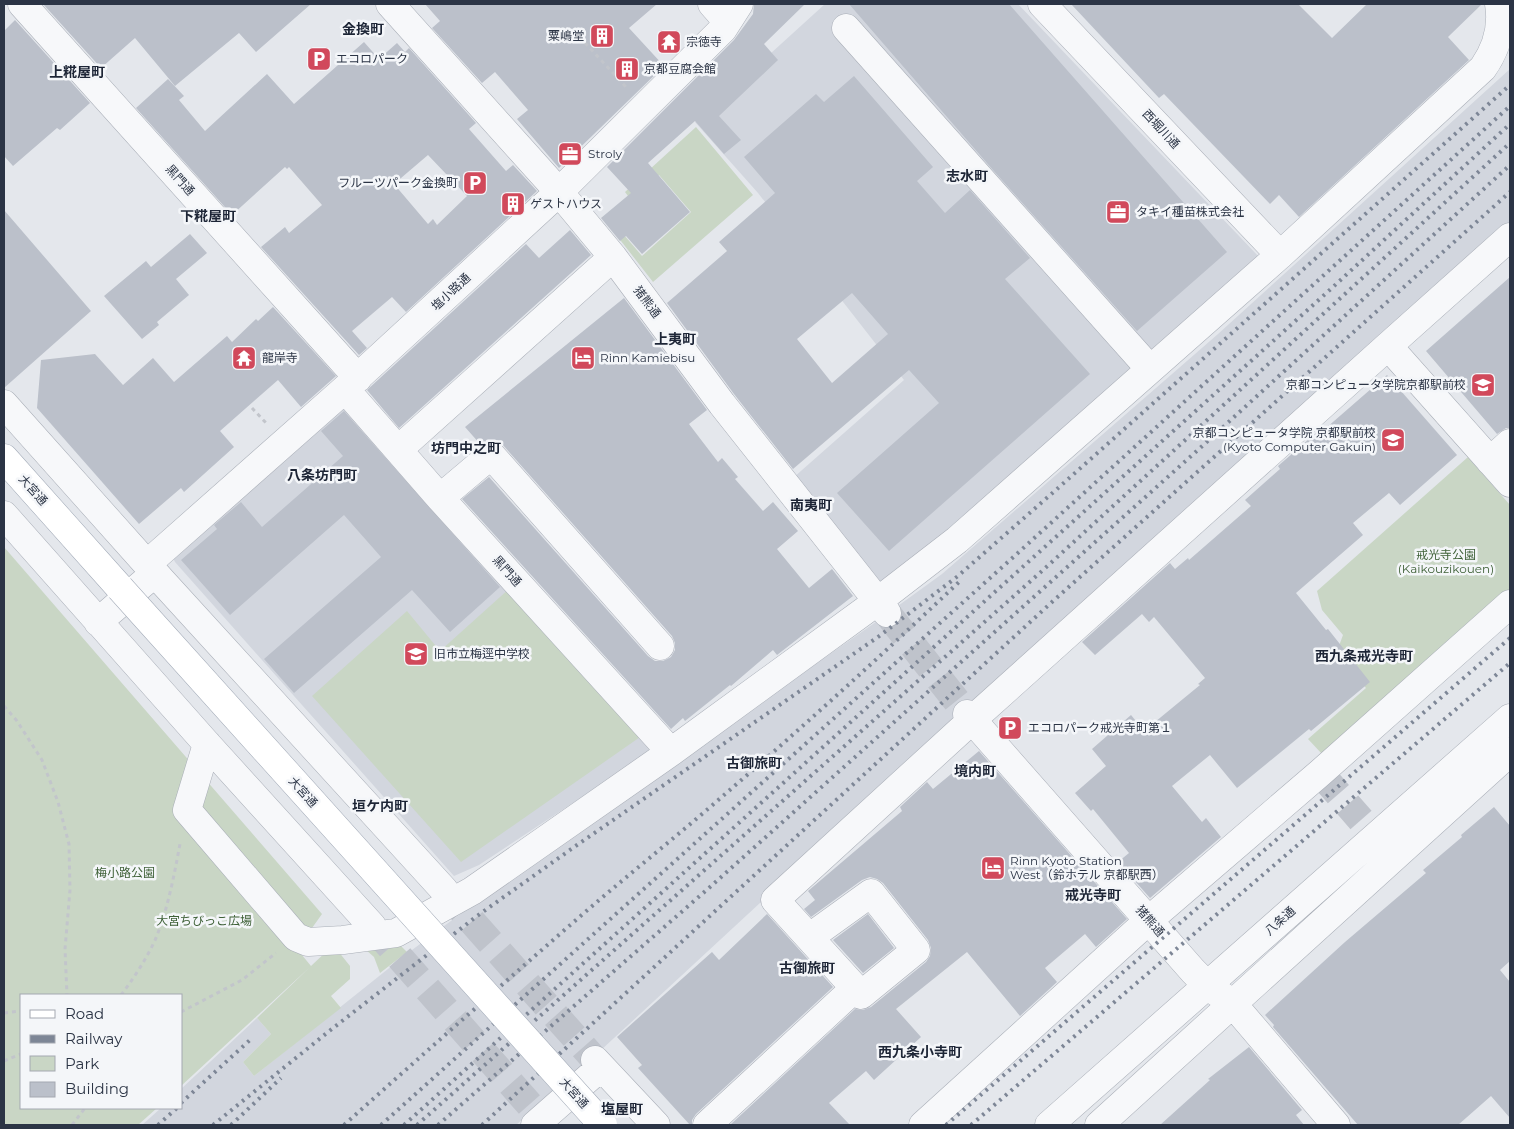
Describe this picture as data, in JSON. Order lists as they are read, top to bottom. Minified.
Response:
{"streets":{"main road":["大宮通"],"street":["西堀川通","黒門通","塩小路通","猪熊通","八条通"]},"crossings":[["黒門通","塩小路通"],["塩小路通","猪熊通"],["猪熊通","八条通"]],"districts":["金換町","上糀屋町","志水町","下糀屋町","上夷町","坊門中之町","八条坊門町","南夷町","西九条戒光寺町","古御旅町","境内町","垣ケ内町","戒光寺町","古御旅町","西九条小寺町","塩屋町"],"parks":["戒光寺公園 (Kaikouzikouen)","梅小路公園","大宮ちびっこ広場"],"places":{"building":["粟嶋堂","京都豆腐会館","ゲストハウス"],"temple":["宗徳寺","龍岸寺"],"parking":["エコロパーク","フルーツパーク金換町","エコロパーク戒光寺町第１"],"office":["Stroly","タキイ種苗株式会社"],"hotel":["Rinn Kamiebisu","Rinn Kyoto Station West（鈴ホテル 京都駅西）"],"school or university":["京都コンピュータ学院京都駅前校","京都コンピュータ学院 京都駅前校 (Kyoto Computer Gakuin)","旧市立梅逕中学校"]},"legend":["Road","Railway","Park","Building"]}
